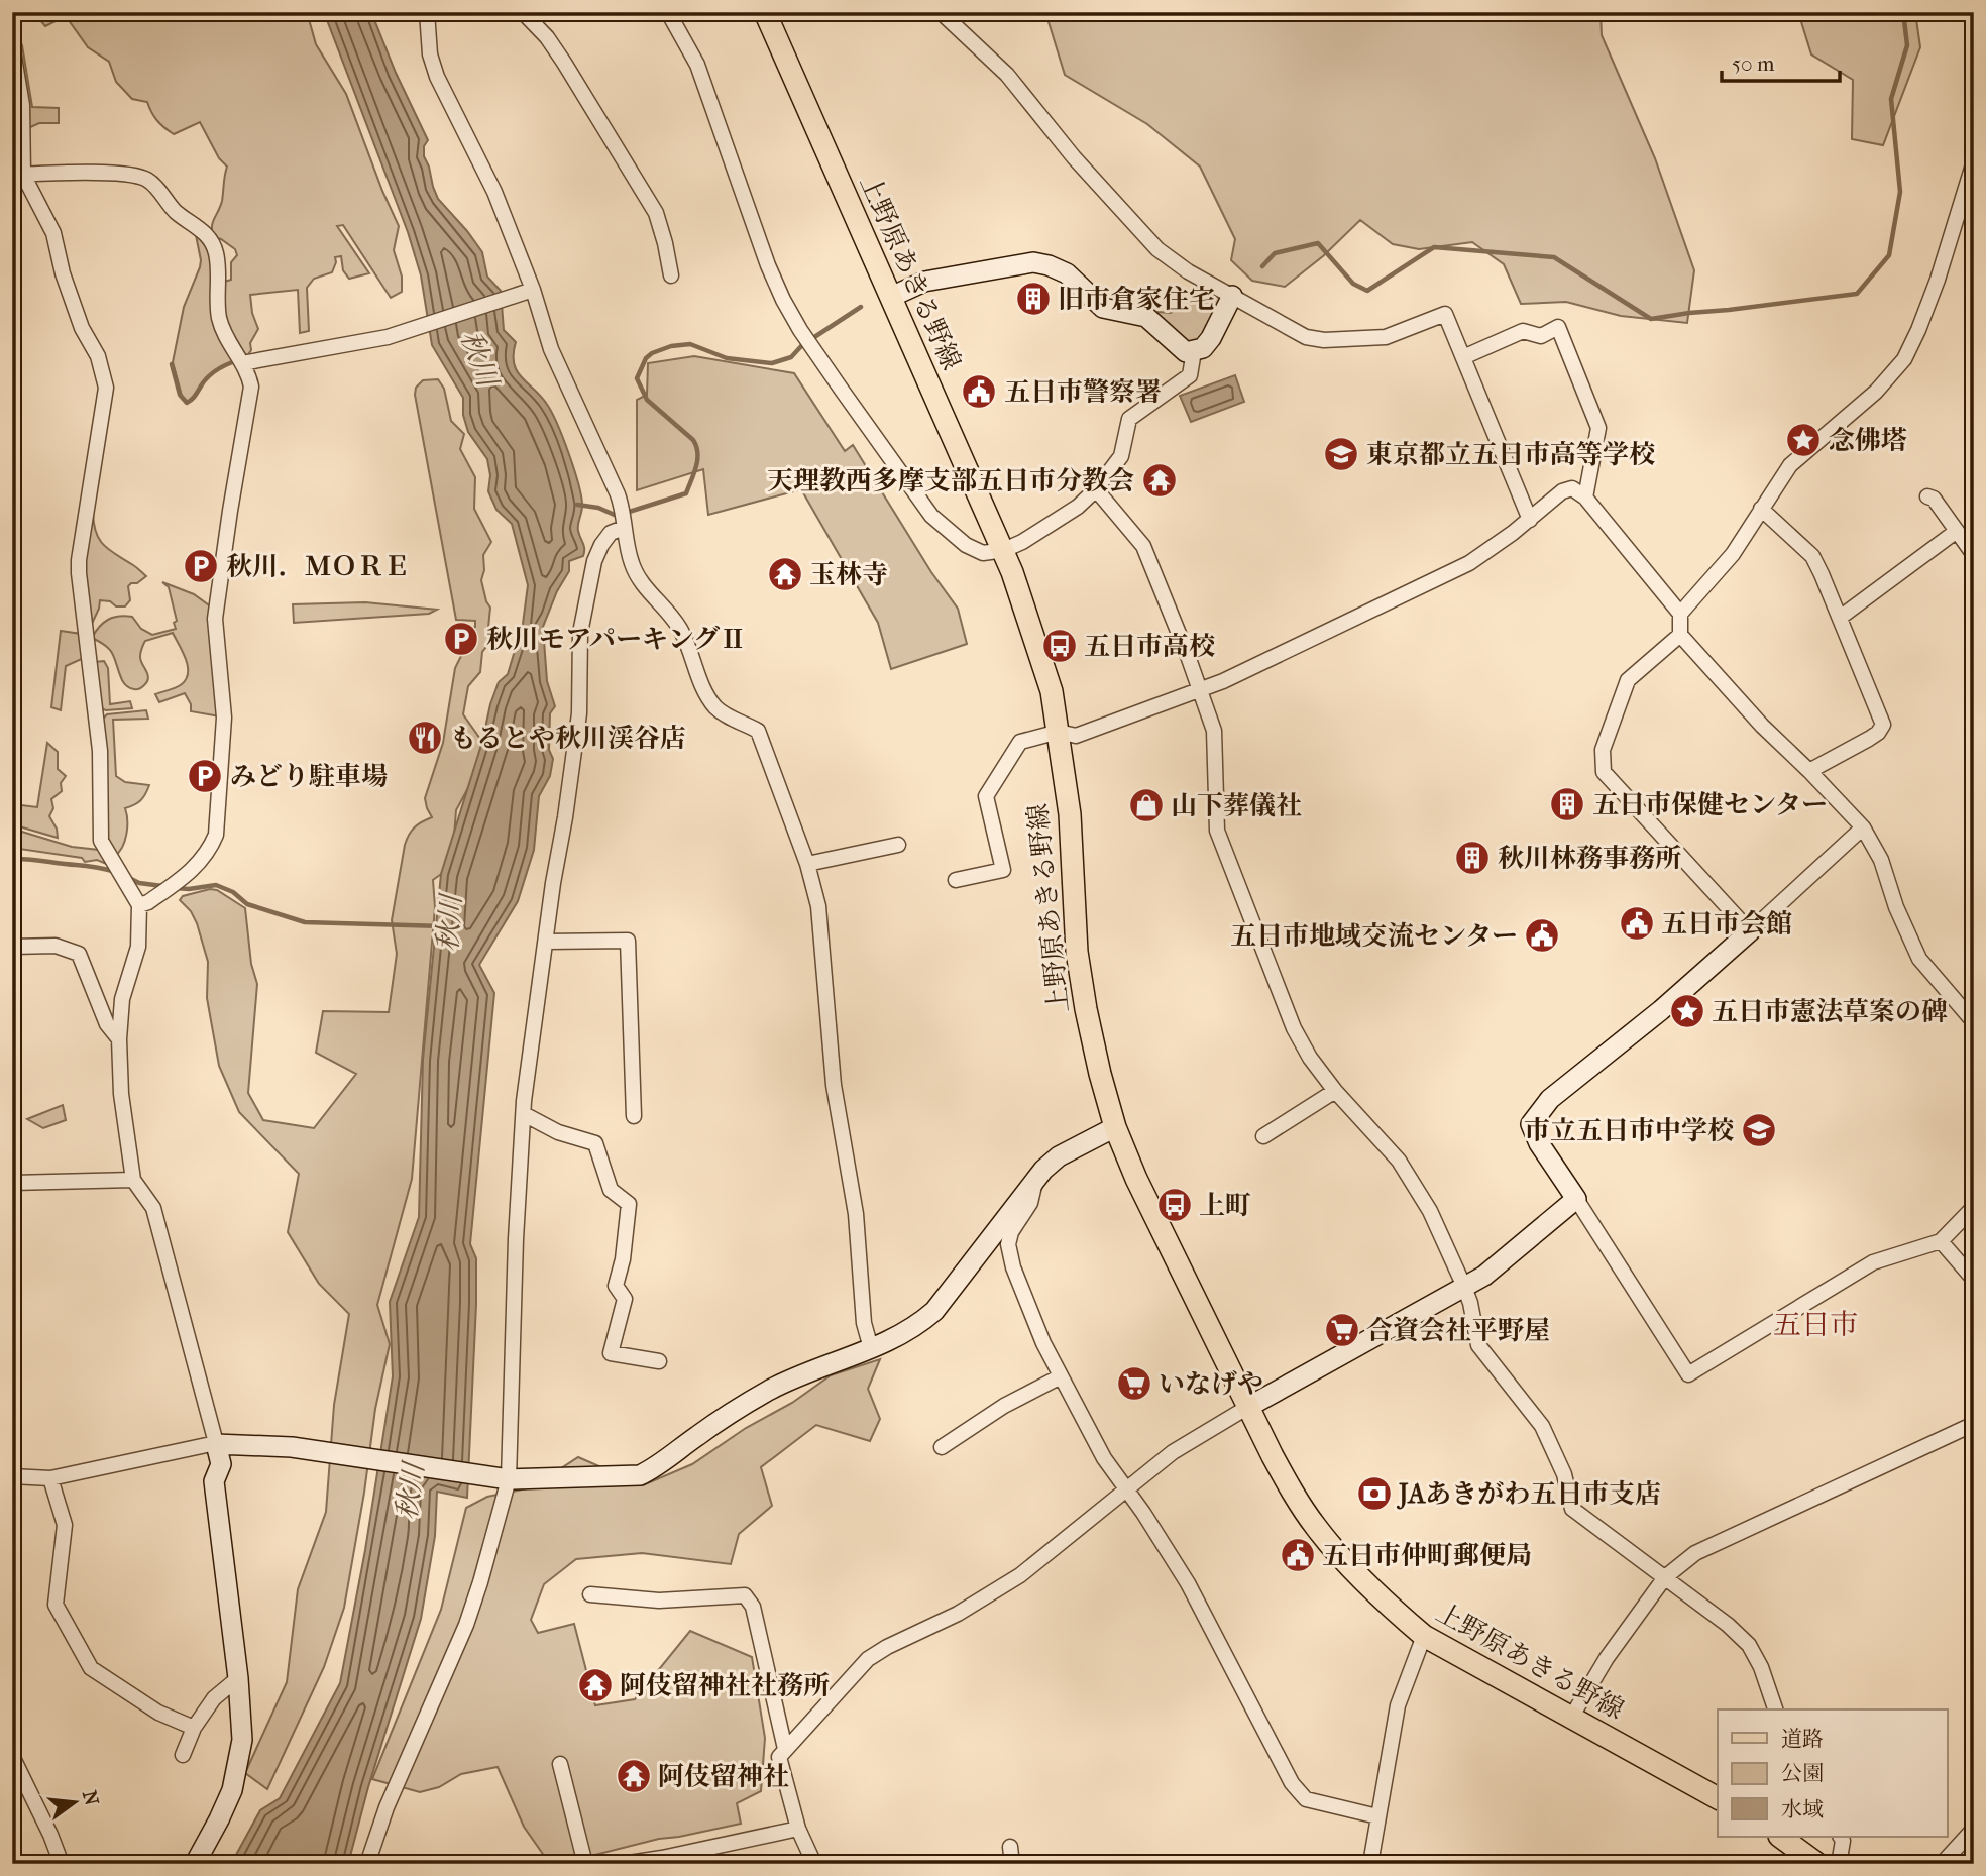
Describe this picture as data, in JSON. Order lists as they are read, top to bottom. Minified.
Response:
{"streets":{"main road":["上野原あきる野線"]},"districts":["五日市"],"water":["秋川"],"places":{"building":["旧市倉家住宅","五日市保健センター","秋川林務事務所"],"public building":["五日市警察署","五日市会館","五日市地域交流センター","五日市仲町郵便局"],"place":["念佛塔","五日市憲法草案の碑"],"school or university":["東京都立五日市高等学校","市立五日市中学校"],"temple":["天理教西多摩支部五日市分教会","玉林寺","阿伎留神社社務所","阿伎留神社"],"parking":["秋川．ＭＯＲＥ","秋川モアパーキングⅡ","みどり駐車場"],"bus stop":["五日市高校","上町"],"restaurant":["もるとや秋川渓谷店"],"shop":["山下葬儀社"],"supermarket":["合資会社平野屋","いなげや"],"bank":["JAあきがわ五日市支店"]},"legend":["道路","公園","水域"],"scale_bar":"50 m","north":"right"}
